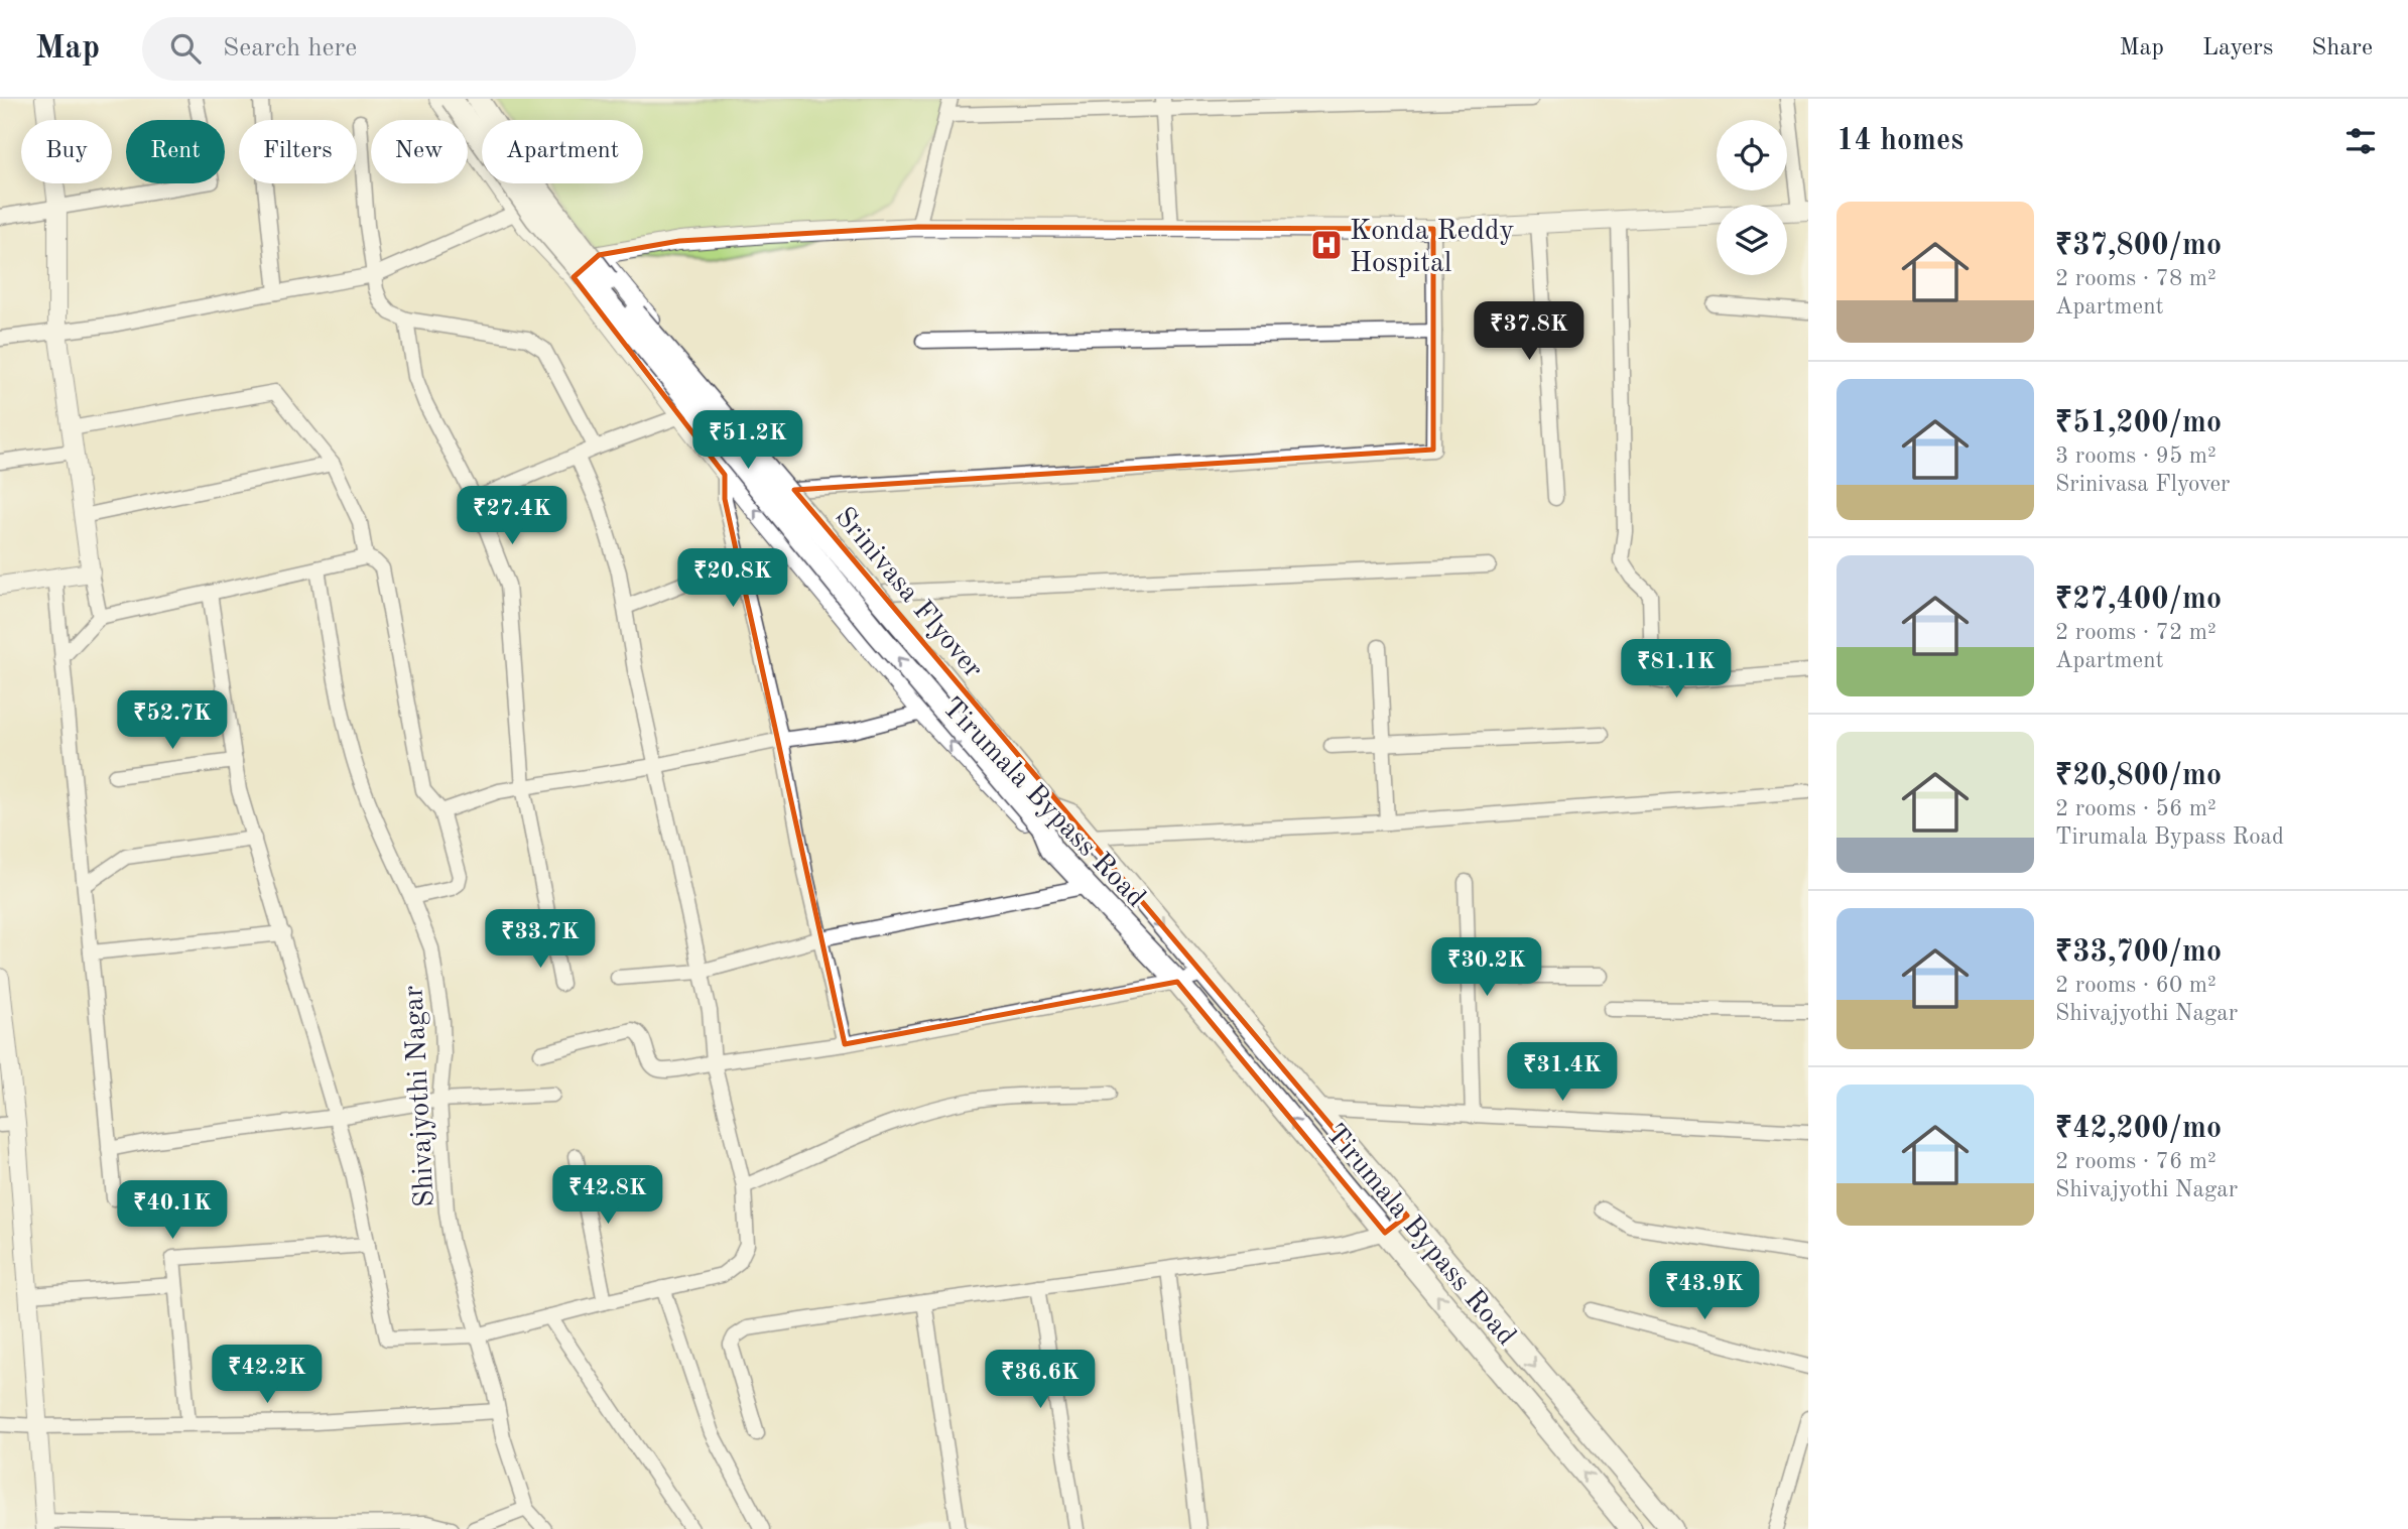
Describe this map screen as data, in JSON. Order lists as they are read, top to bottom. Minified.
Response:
{"streets":{"main road":["Srinivasa Flyover","Tirumala Bypass Road"],"street":["Shivajyothi Nagar"]},"crossings":[["Srinivasa Flyover","Tirumala Bypass Road"]],"places":{"hospital":["Konda Reddy Hospital"]},"page":{"header":"Map","search":"Search here","nav":["Map","Layers","Share"],"heading":"14 homes","chip":["Buy","Rent","Filters","New","Apartment"],"list":[{"name":"₹37,800/mo","note":"2 rooms · 78 m² · Apartment"},{"name":"₹51,200/mo","note":"3 rooms · 95 m² · Srinivasa Flyover"},{"name":"₹27,400/mo","note":"2 rooms · 72 m² · Apartment"},{"name":"₹20,800/mo","note":"2 rooms · 56 m² · Tirumala Bypass Road"},{"name":"₹33,700/mo","note":"2 rooms · 60 m² · Shivajyothi Nagar"},{"name":"₹42,200/mo","note":"2 rooms · 76 m² · Shivajyothi Nagar"}],"price":["₹37.8K","₹51.2K","₹27.4K","₹20.8K","₹81.1K","₹52.7K","₹33.7K","₹30.2K","₹31.4K","₹42.8K","₹40.1K","₹43.9K","₹42.2K","₹36.6K"]}}
